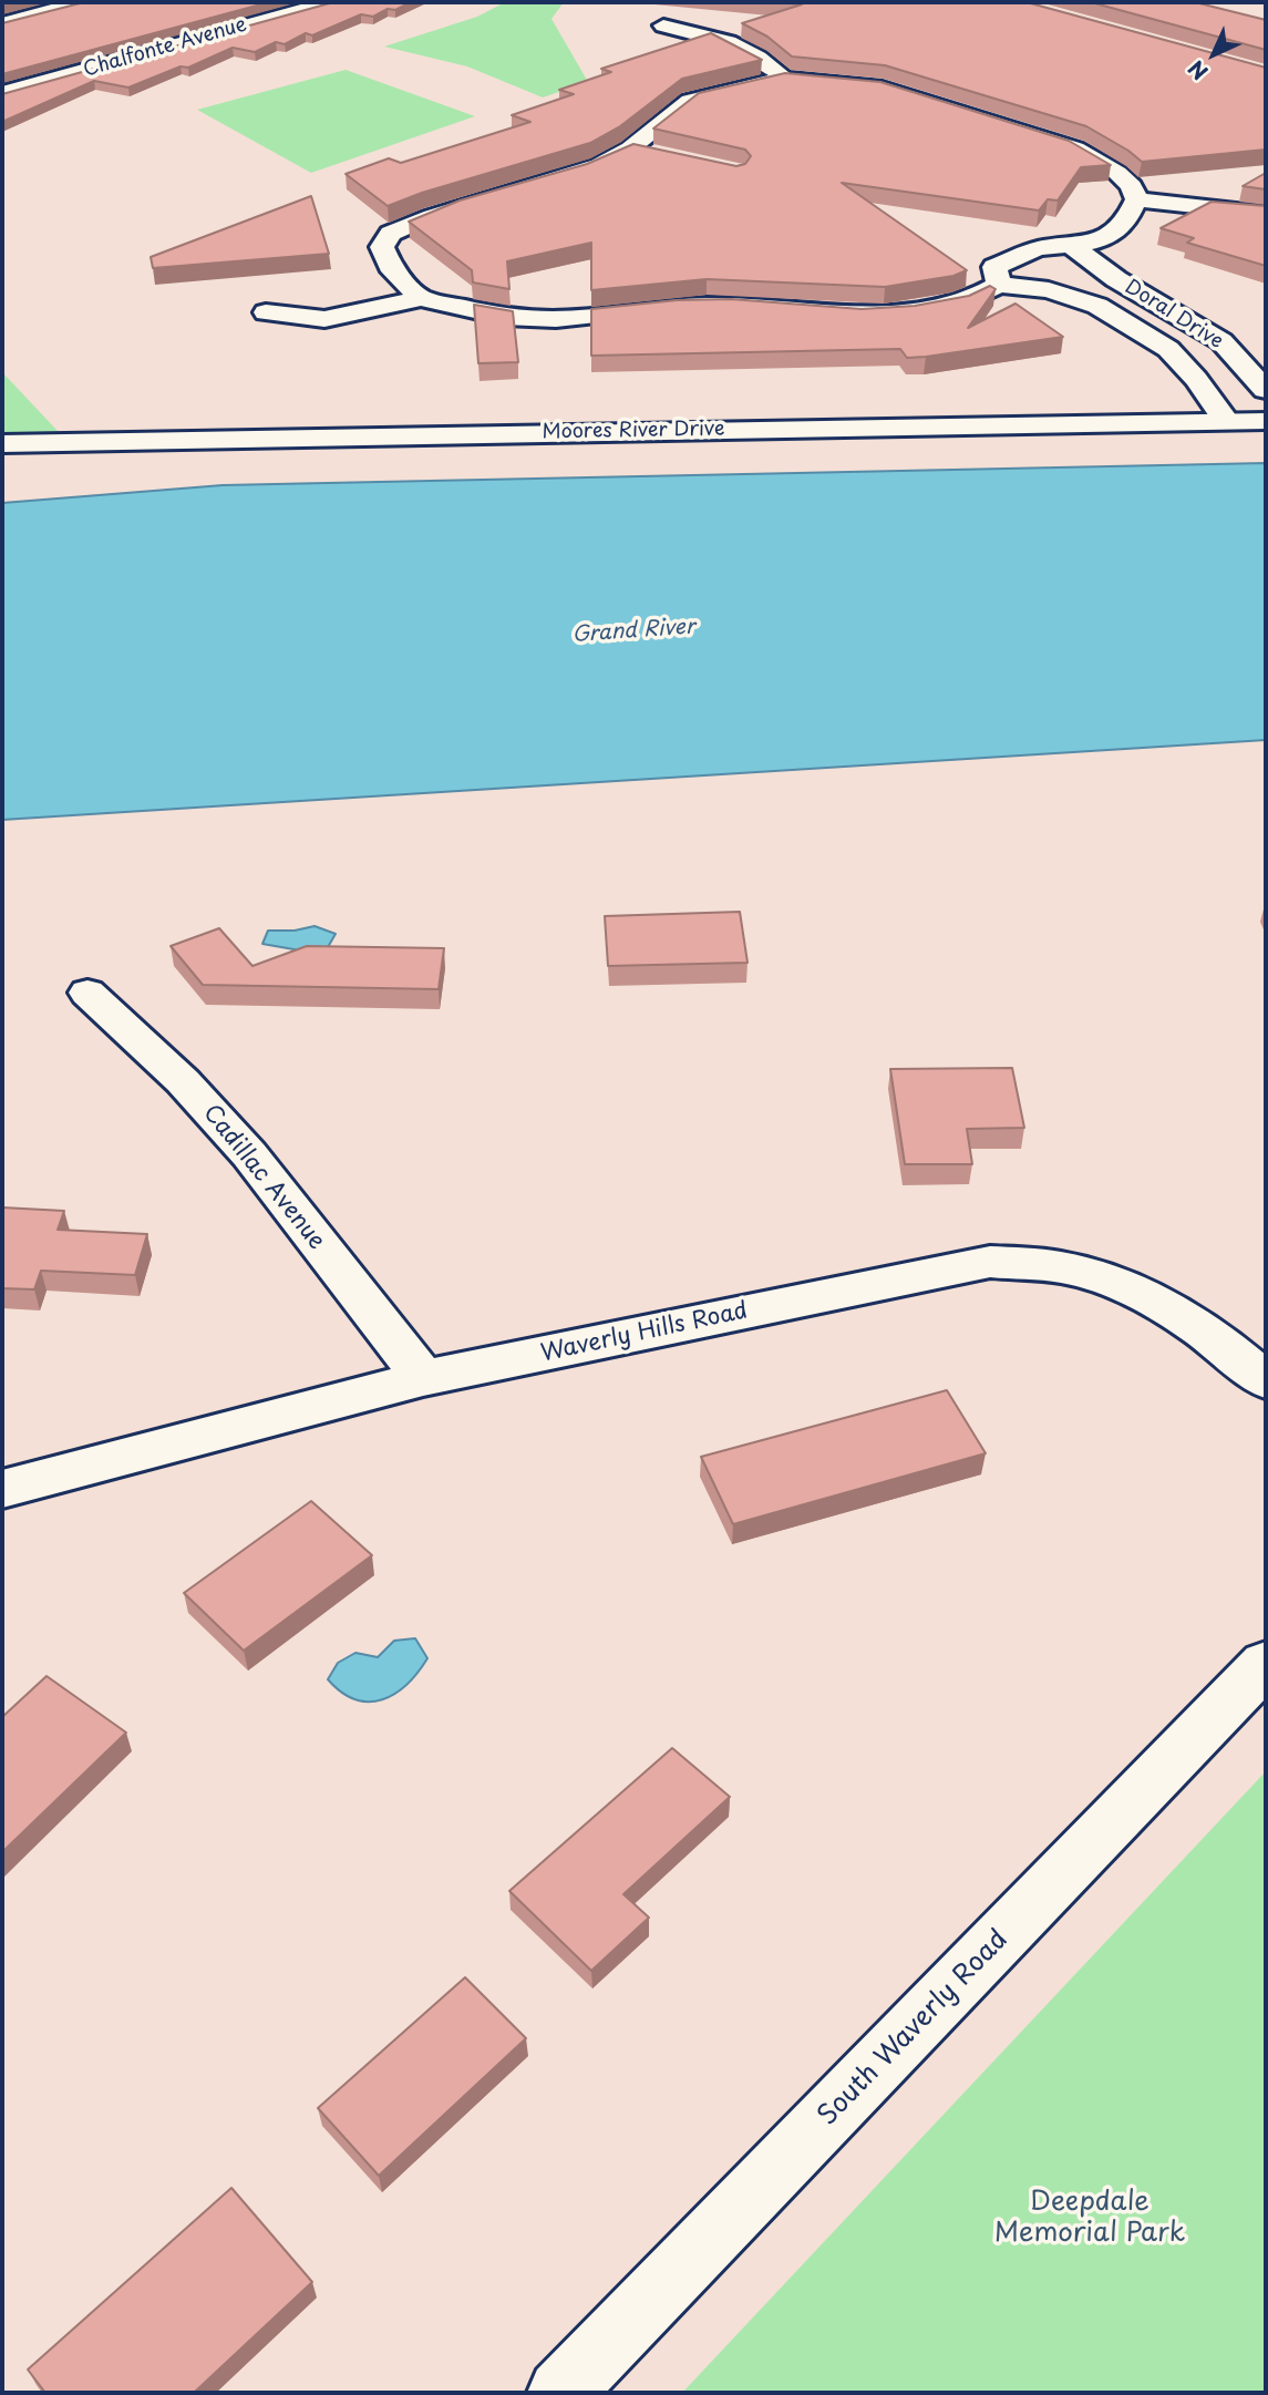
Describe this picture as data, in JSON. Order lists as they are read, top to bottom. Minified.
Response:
{"streets":{"street":["Chalfonte Avenue","Doral Drive","Moores River Drive","Cadillac Avenue","Waverly Hills Road","South Waverly Road"]},"crossings":[["Doral Drive","Moores River Drive"],["Cadillac Avenue","Waverly Hills Road"]],"water":["Grand River"],"parks":["Deepdale Memorial Park"],"north":"bottom left"}
